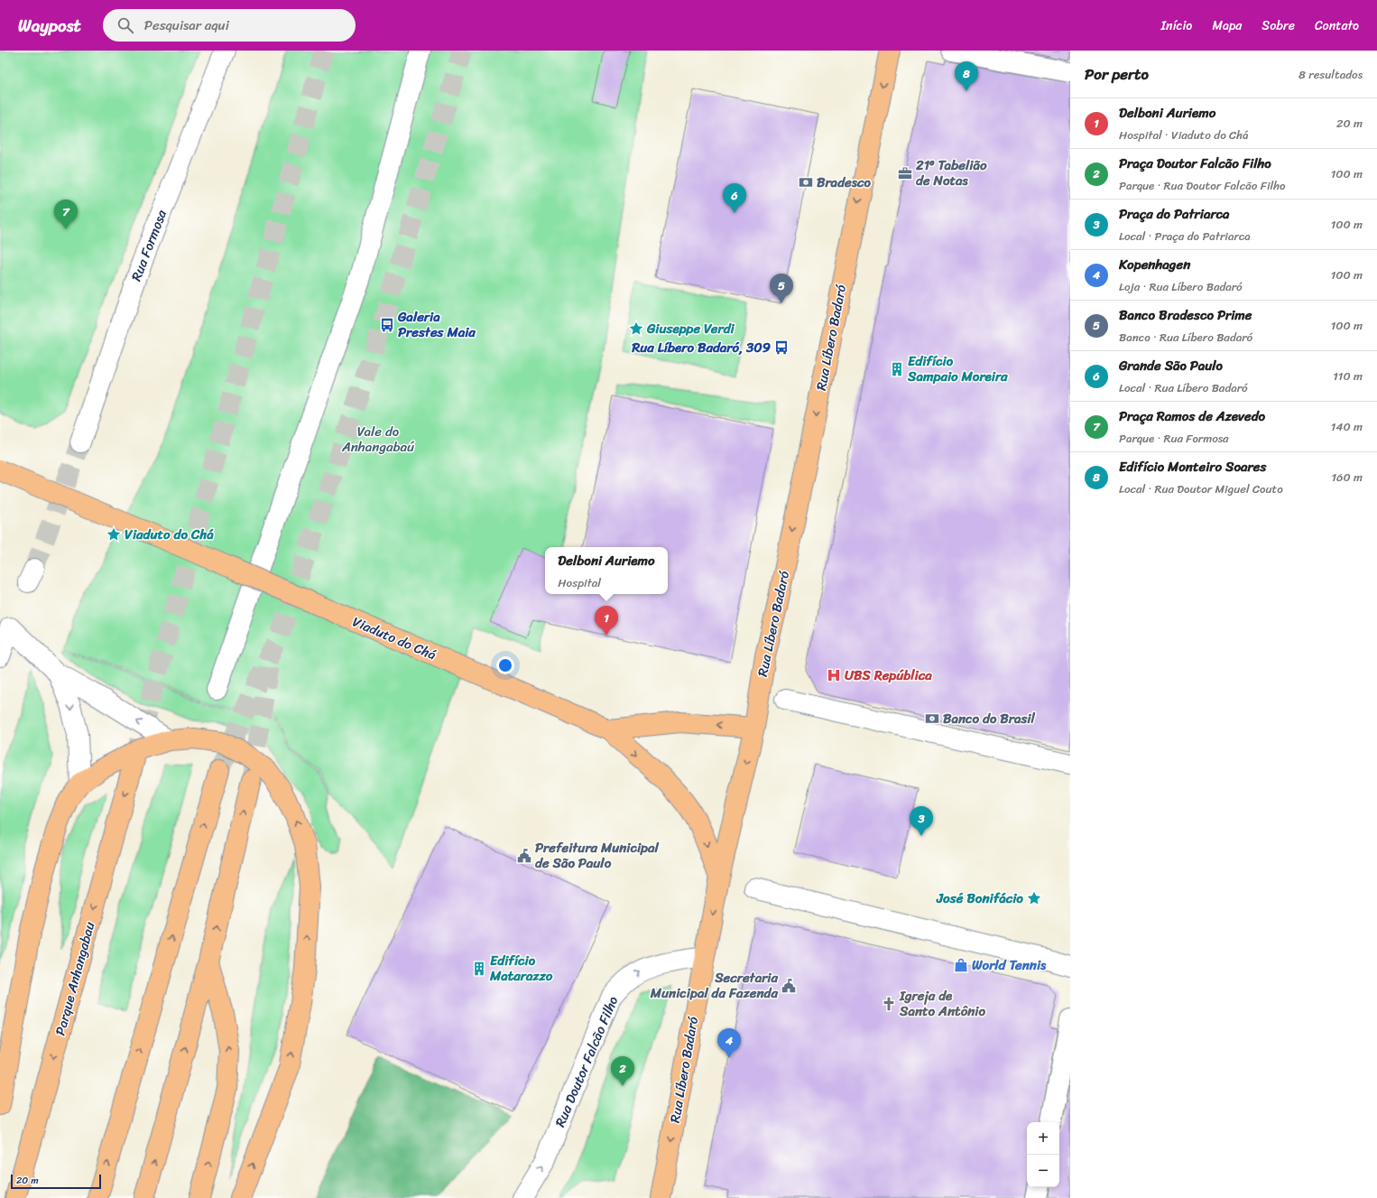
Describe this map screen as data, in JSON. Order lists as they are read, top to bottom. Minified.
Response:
{"streets":{"main road":["Rua Líbero Badaró","Viaduto do Chá","Parque Anhangabau"],"street":["Rua Formosa","Rua Doutor Falcão Filho"]},"crossings":[["Rua Líbero Badaró","Viaduto do Chá"],["Rua Líbero Badaró","Rua Doutor Falcão Filho"]],"one_way":["Rua Líbero Badaró","Rua Doutor Falcão Filho"],"parks":["Vale do Anhangabaú"],"places":{"office":["21º Tabelião de Notas"],"bank":["Bradesco","Banco do Brasil"],"bus stop":["Galeria Prestes Maia","Rua Líbero Badaró, 309"],"place":["Giuseppe Verdi","Viaduto do Chá","José Bonifácio"],"building":["Edifício Sampaio Moreira","Edifício Matarazzo"],"hospital":["UBS República"],"public building":["Prefeitura Municipal de São Paulo","Secretaria Municipal da Fazenda"],"shop":["World Tennis"],"church":["Igreja de Santo Antônio"]},"scale_bar":"20 m","page":{"header":"Waypost","search":"Pesquisar aqui","nav":["Início","Mapa","Sobre","Contato"],"heading":["Por perto","8 resultados"],"pins":["8","6","7","5","1","3","4","2"],"list":[{"mark":"1","name":"Delboni Auriemo","note":"Hospital · Viaduto do Chá","value":"20 m"},{"mark":"2","name":"Praça Doutor Falcão Filho","note":"Parque · Rua Doutor Falcão Filho","value":"100 m"},{"mark":"3","name":"Praça do Patriarca","note":"Local · Praça do Patriarca","value":"100 m"},{"mark":"4","name":"Kopenhagen","note":"Loja · Rua Líbero Badaró","value":"100 m"},{"mark":"5","name":"Banco Bradesco Prime","note":"Banco · Rua Líbero Badaró","value":"100 m"},{"mark":"6","name":"Grande São Paulo","note":"Local · Rua Líbero Badaró","value":"110 m"},{"mark":"7","name":"Praça Ramos de Azevedo","note":"Parque · Rua Formosa","value":"140 m"},{"mark":"8","name":"Edifício Monteiro Soares","note":"Local · Rua Doutor Miguel Couto","value":"160 m"}],"popup":["Delboni Auriemo","Hospital"],"map_buttons":["+","−"],"scale":"20 m"}}
